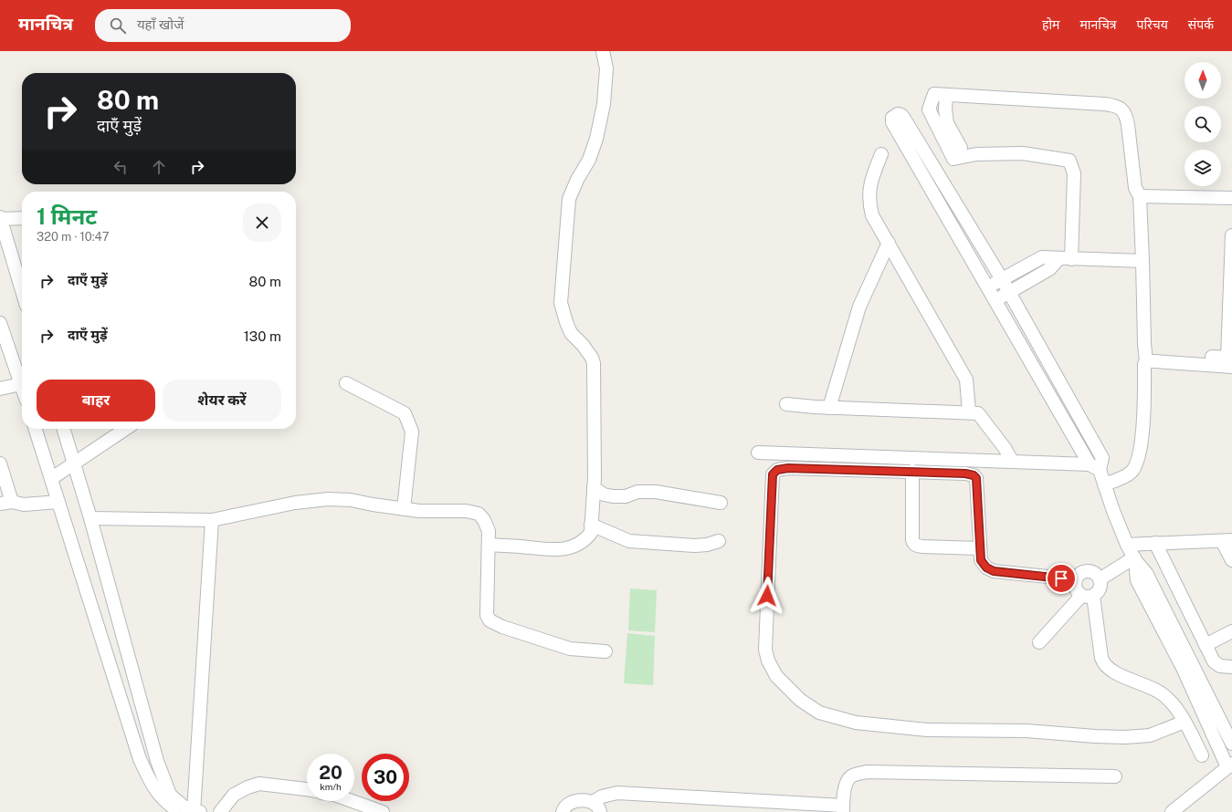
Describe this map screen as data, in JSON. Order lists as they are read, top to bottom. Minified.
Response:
{"north":"top","page":{"header":"मानचित्र","search":"यहाँ खोजें","nav":["होम","मानचित्र","परिचय","संपर्क"],"turn":["80 m","दाएँ मुड़ें"],"heading":["1 मिनट","320 m · 10:47"],"list":[{"name":"दाएँ मुड़ें","value":"80 m"},{"name":"दाएँ मुड़ें","value":"130 m"}],"buttons":["बाहर","शेयर करें"],"speed":"20 km/h","limit":"30"}}
